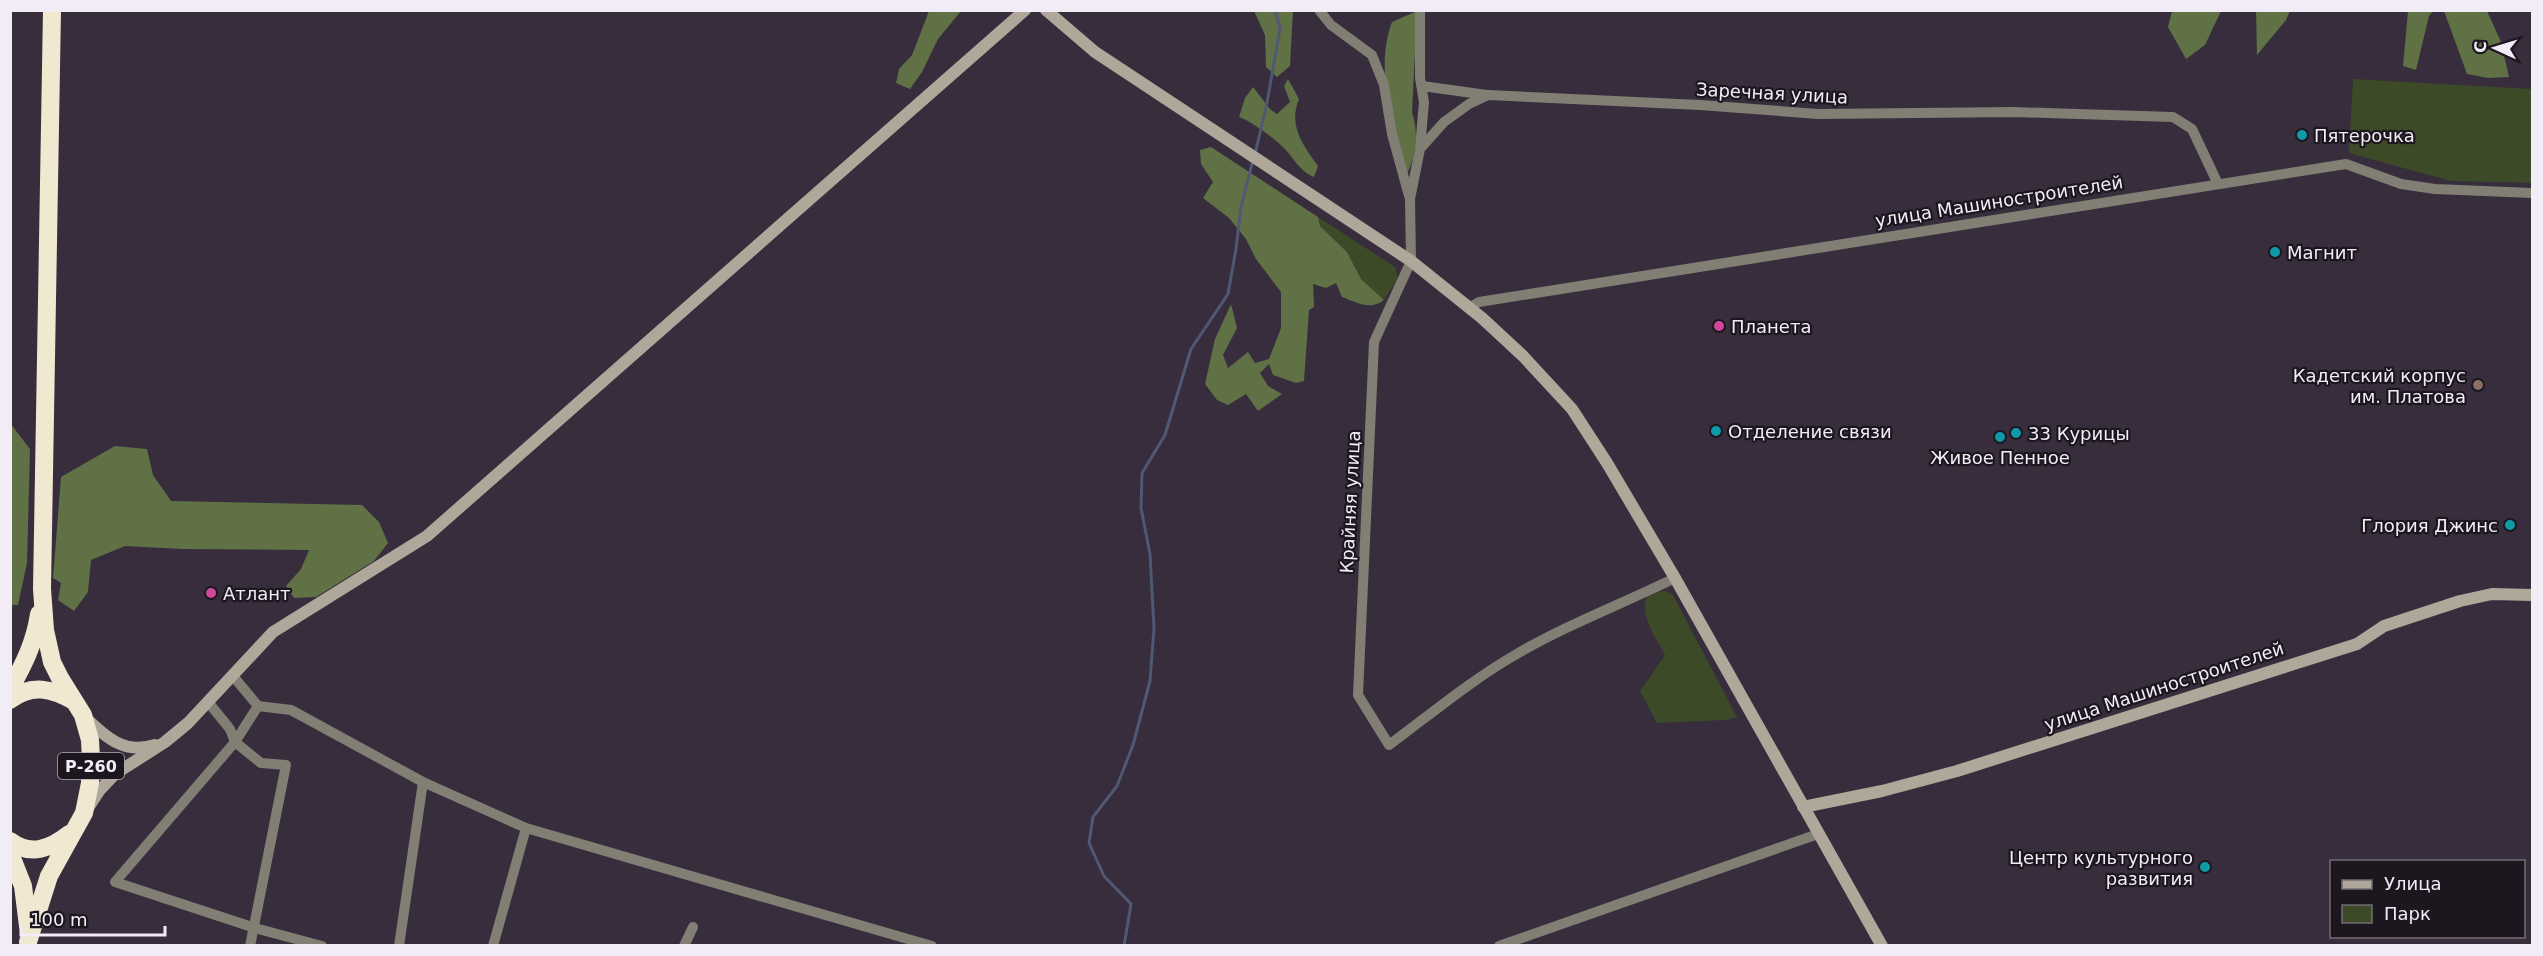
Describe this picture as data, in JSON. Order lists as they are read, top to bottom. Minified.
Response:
{"streets":{"highway":["Р-260"],"street":["Заречная улица","улица Машиностроителей","Крайняя улица"]},"crossings":[["Заречная улица","улица Машиностроителей"]],"places":["Пятерочка","Магнит","Планета","Кадетский корпус им. Платова","Отделение связи","33 Курицы","Живое Пенное","Глория Джинс","Атлант","Центр культурного развития"],"legend":["Улица","Парк"],"scale_bar":"100 m","north":"left"}
